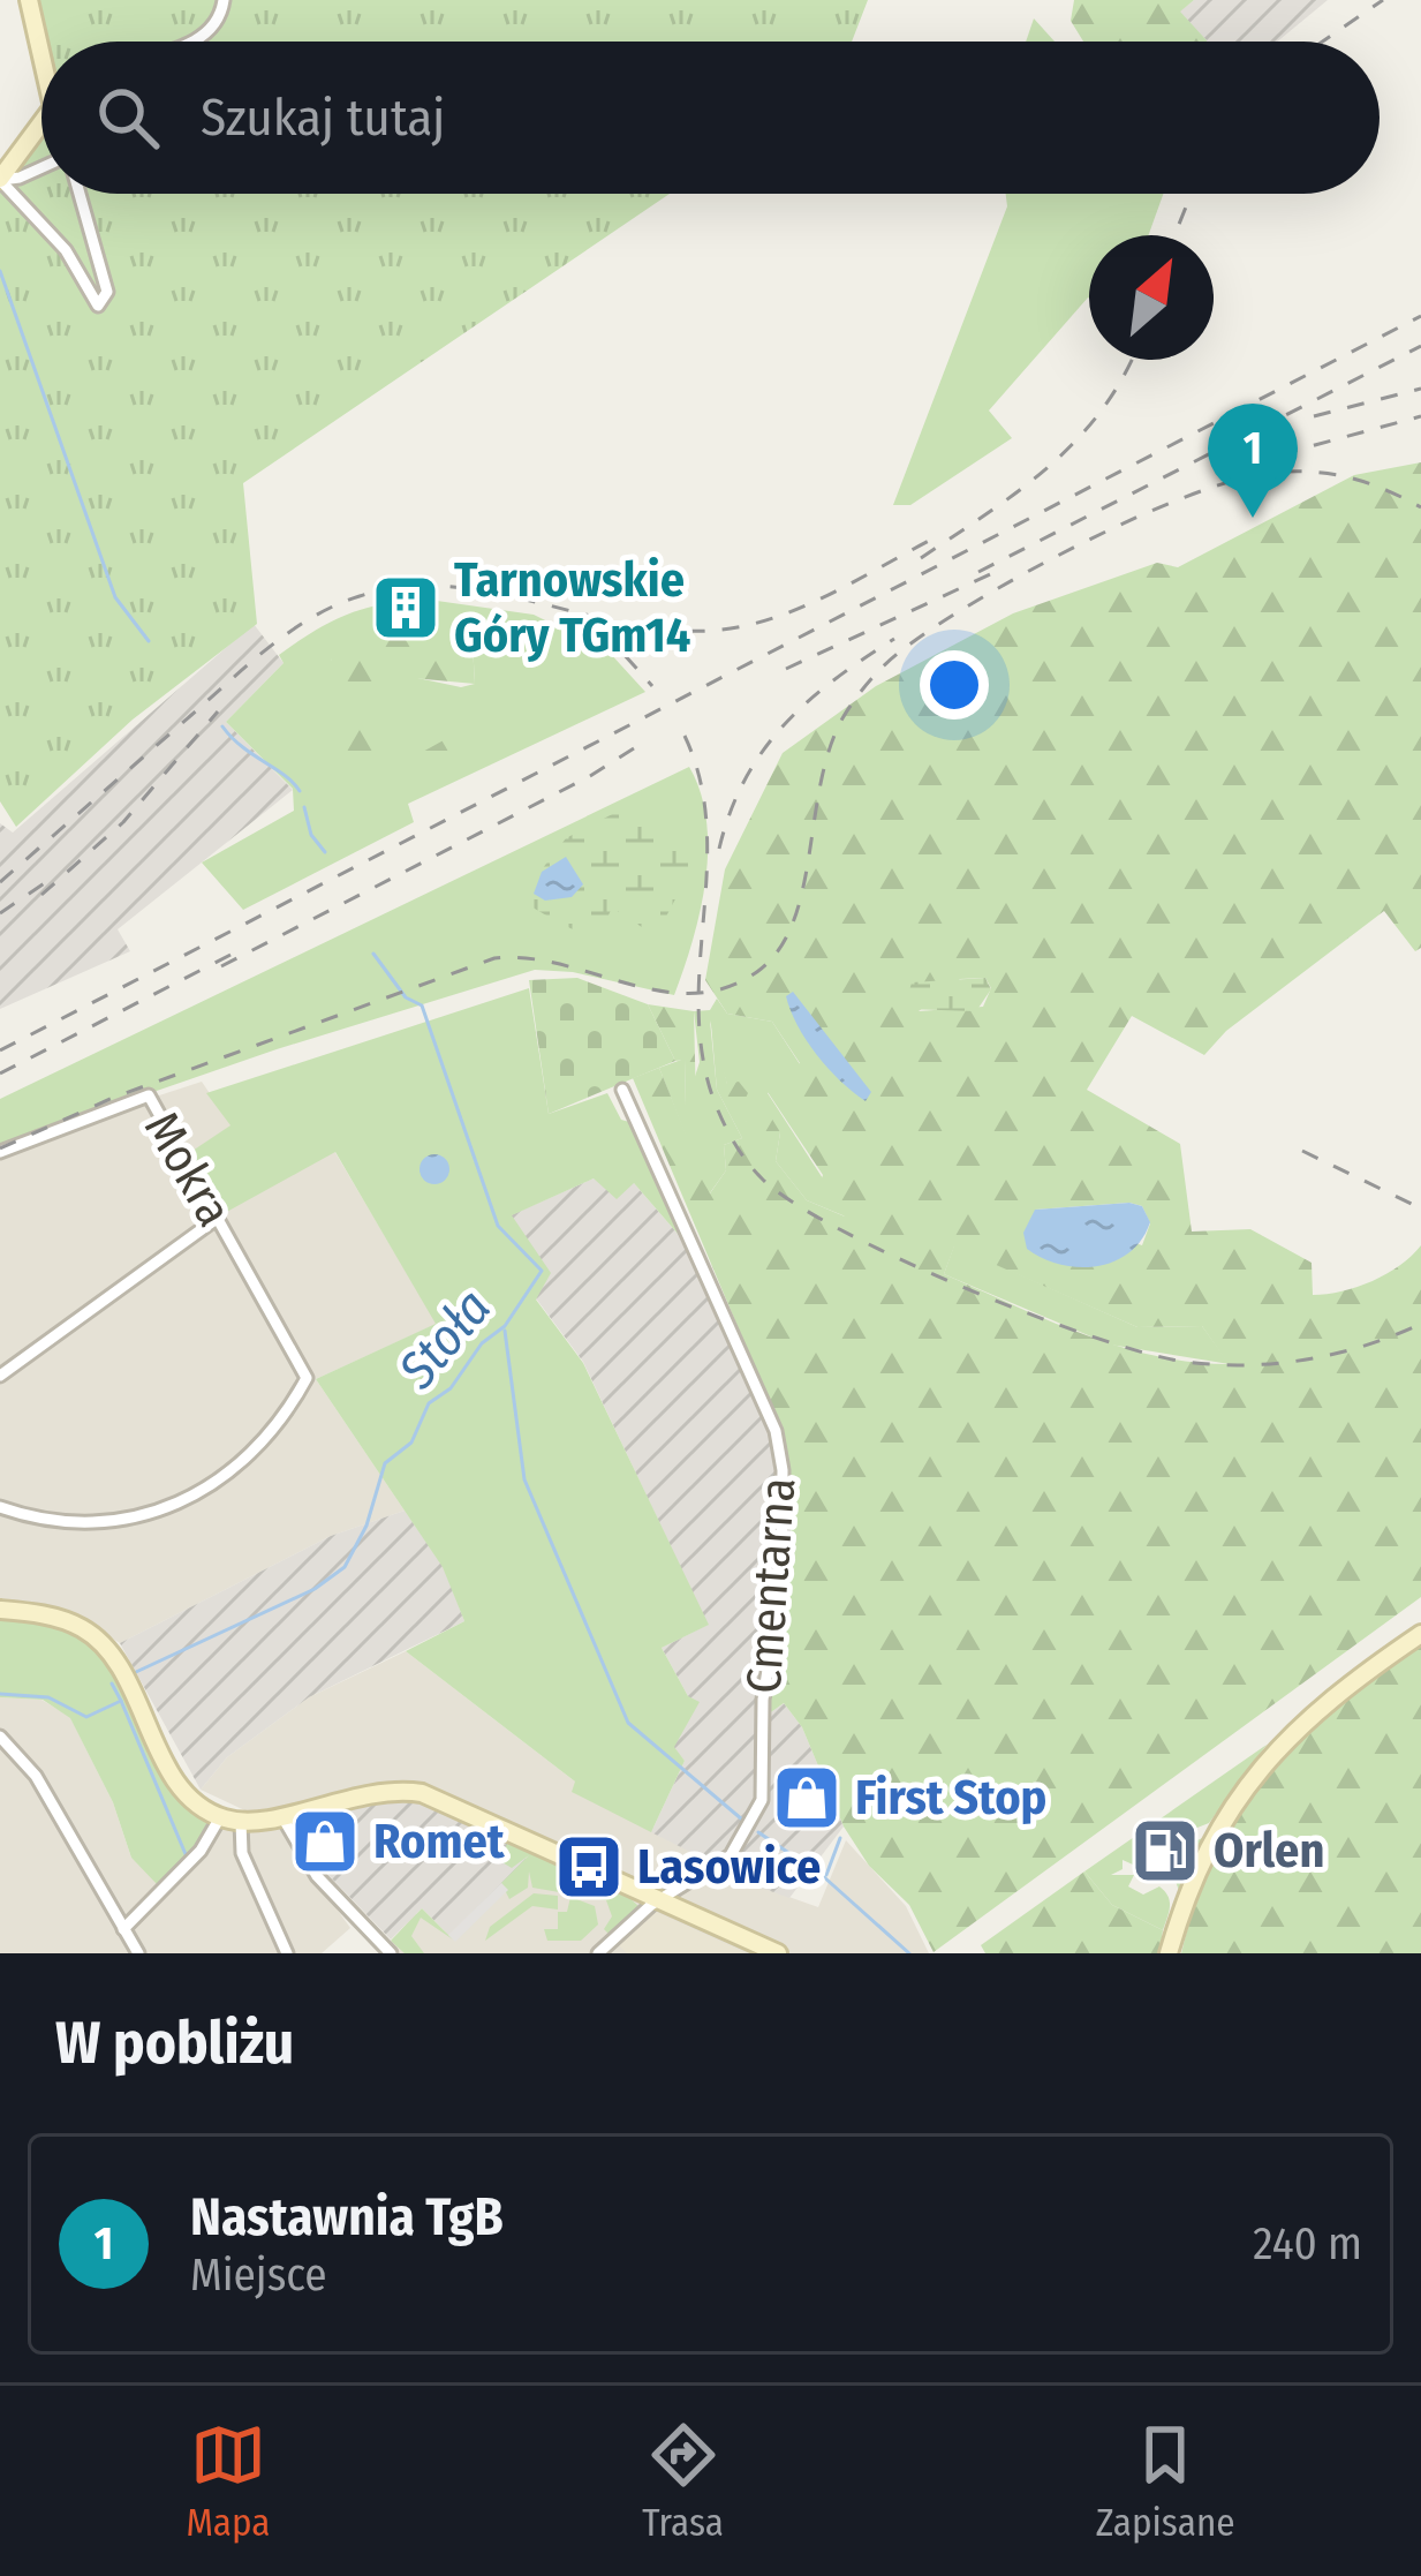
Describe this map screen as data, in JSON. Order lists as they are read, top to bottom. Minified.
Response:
{"streets":{"street":["Mokra","Cmentarna"]},"water":["Stoła"],"places":{"building":["Tarnowskie Góry TGm14"],"shop":["First Stop","Romet"],"fuel station":["Orlen"],"bus stop":["Lasowice"]},"north":"top right","page":{"search":"Szukaj tutaj","pins":"1","heading":"W pobliżu","list":[{"mark":"1","name":"Nastawnia TgB","note":"Miejsce","value":"240 m"}],"nav":["Mapa","Trasa","Zapisane"]}}
